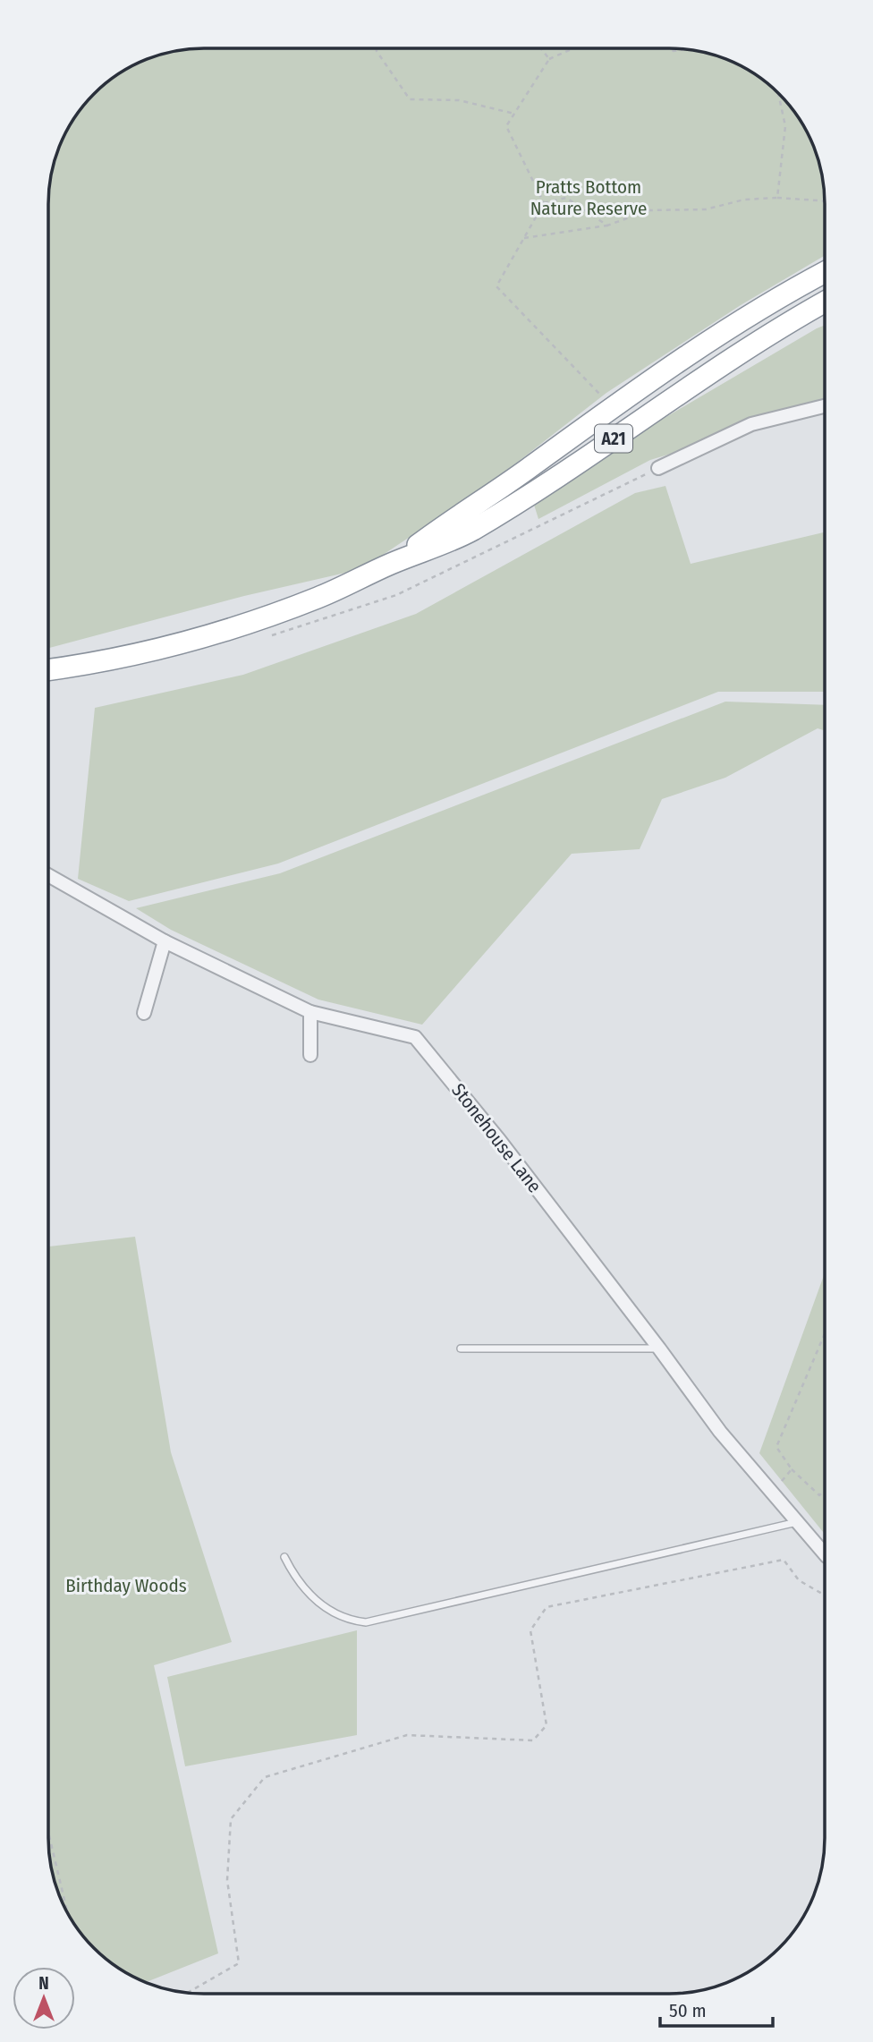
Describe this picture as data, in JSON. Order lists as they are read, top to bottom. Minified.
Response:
{"streets":{"highway":["A21"],"street":["Stonehouse Lane"]},"parks":["Pratts Bottom Nature Reserve","Birthday Woods"],"scale_bar":"50 m","north":"top"}
